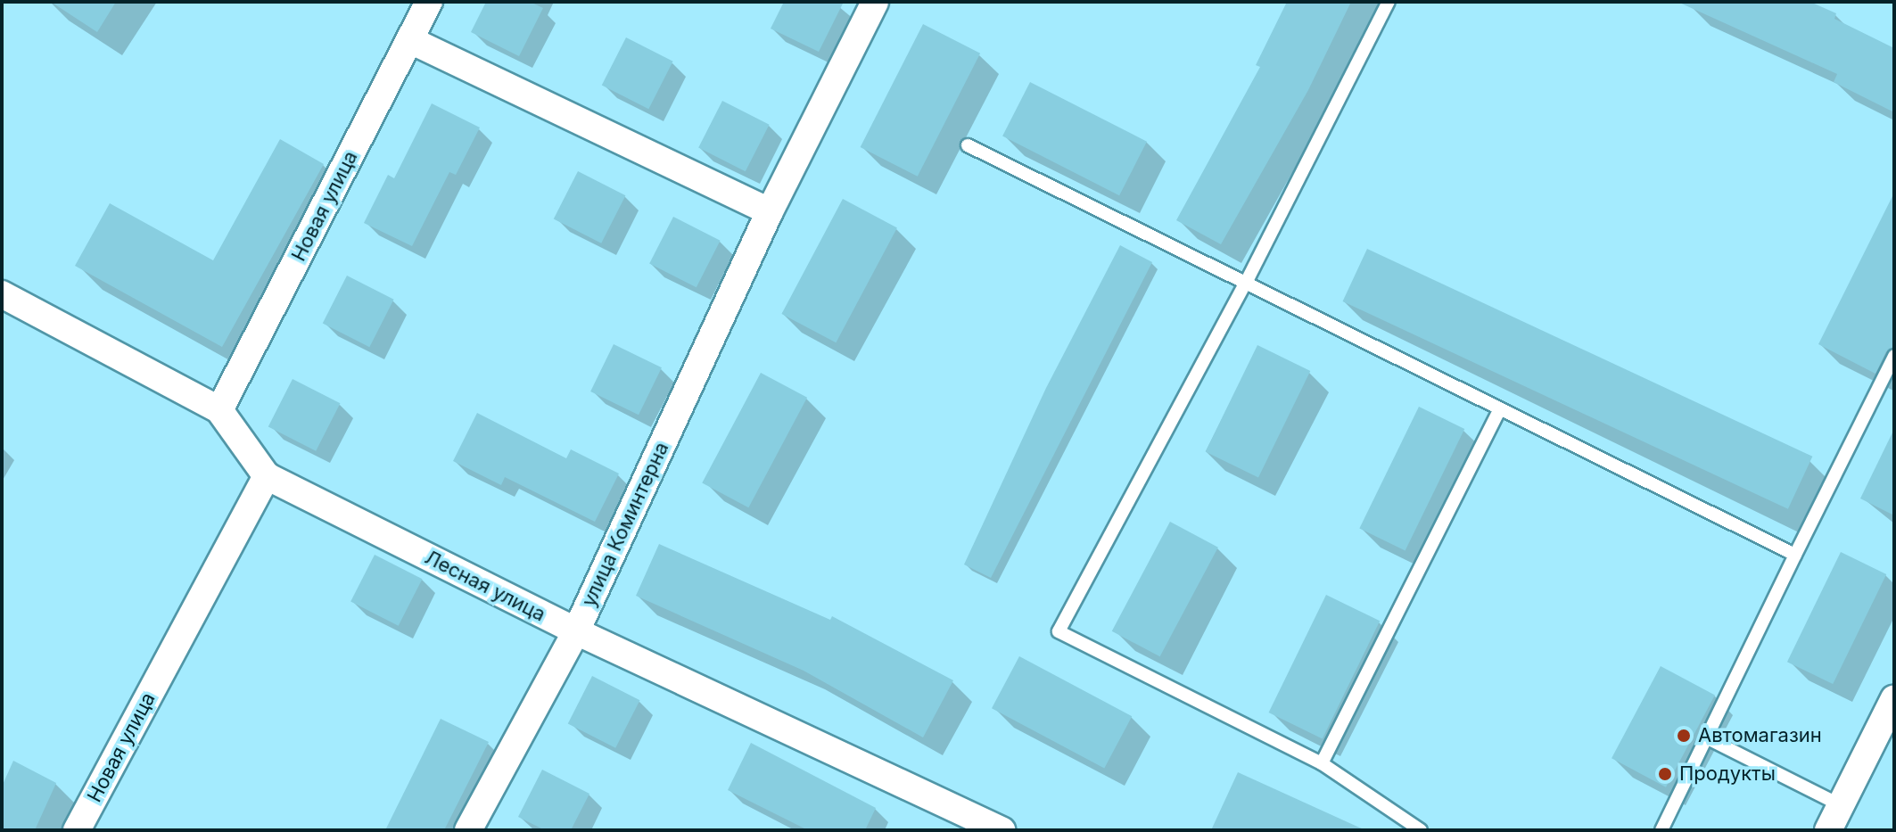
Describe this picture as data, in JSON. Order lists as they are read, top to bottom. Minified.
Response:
{"streets":{"street":["Новая улица","улица Коминтерна","Лесная улица"]},"crossings":[["Новая улица","Лесная улица"],["улица Коминтерна","Лесная улица"]],"places":["Автомагазин","Продукты"]}
